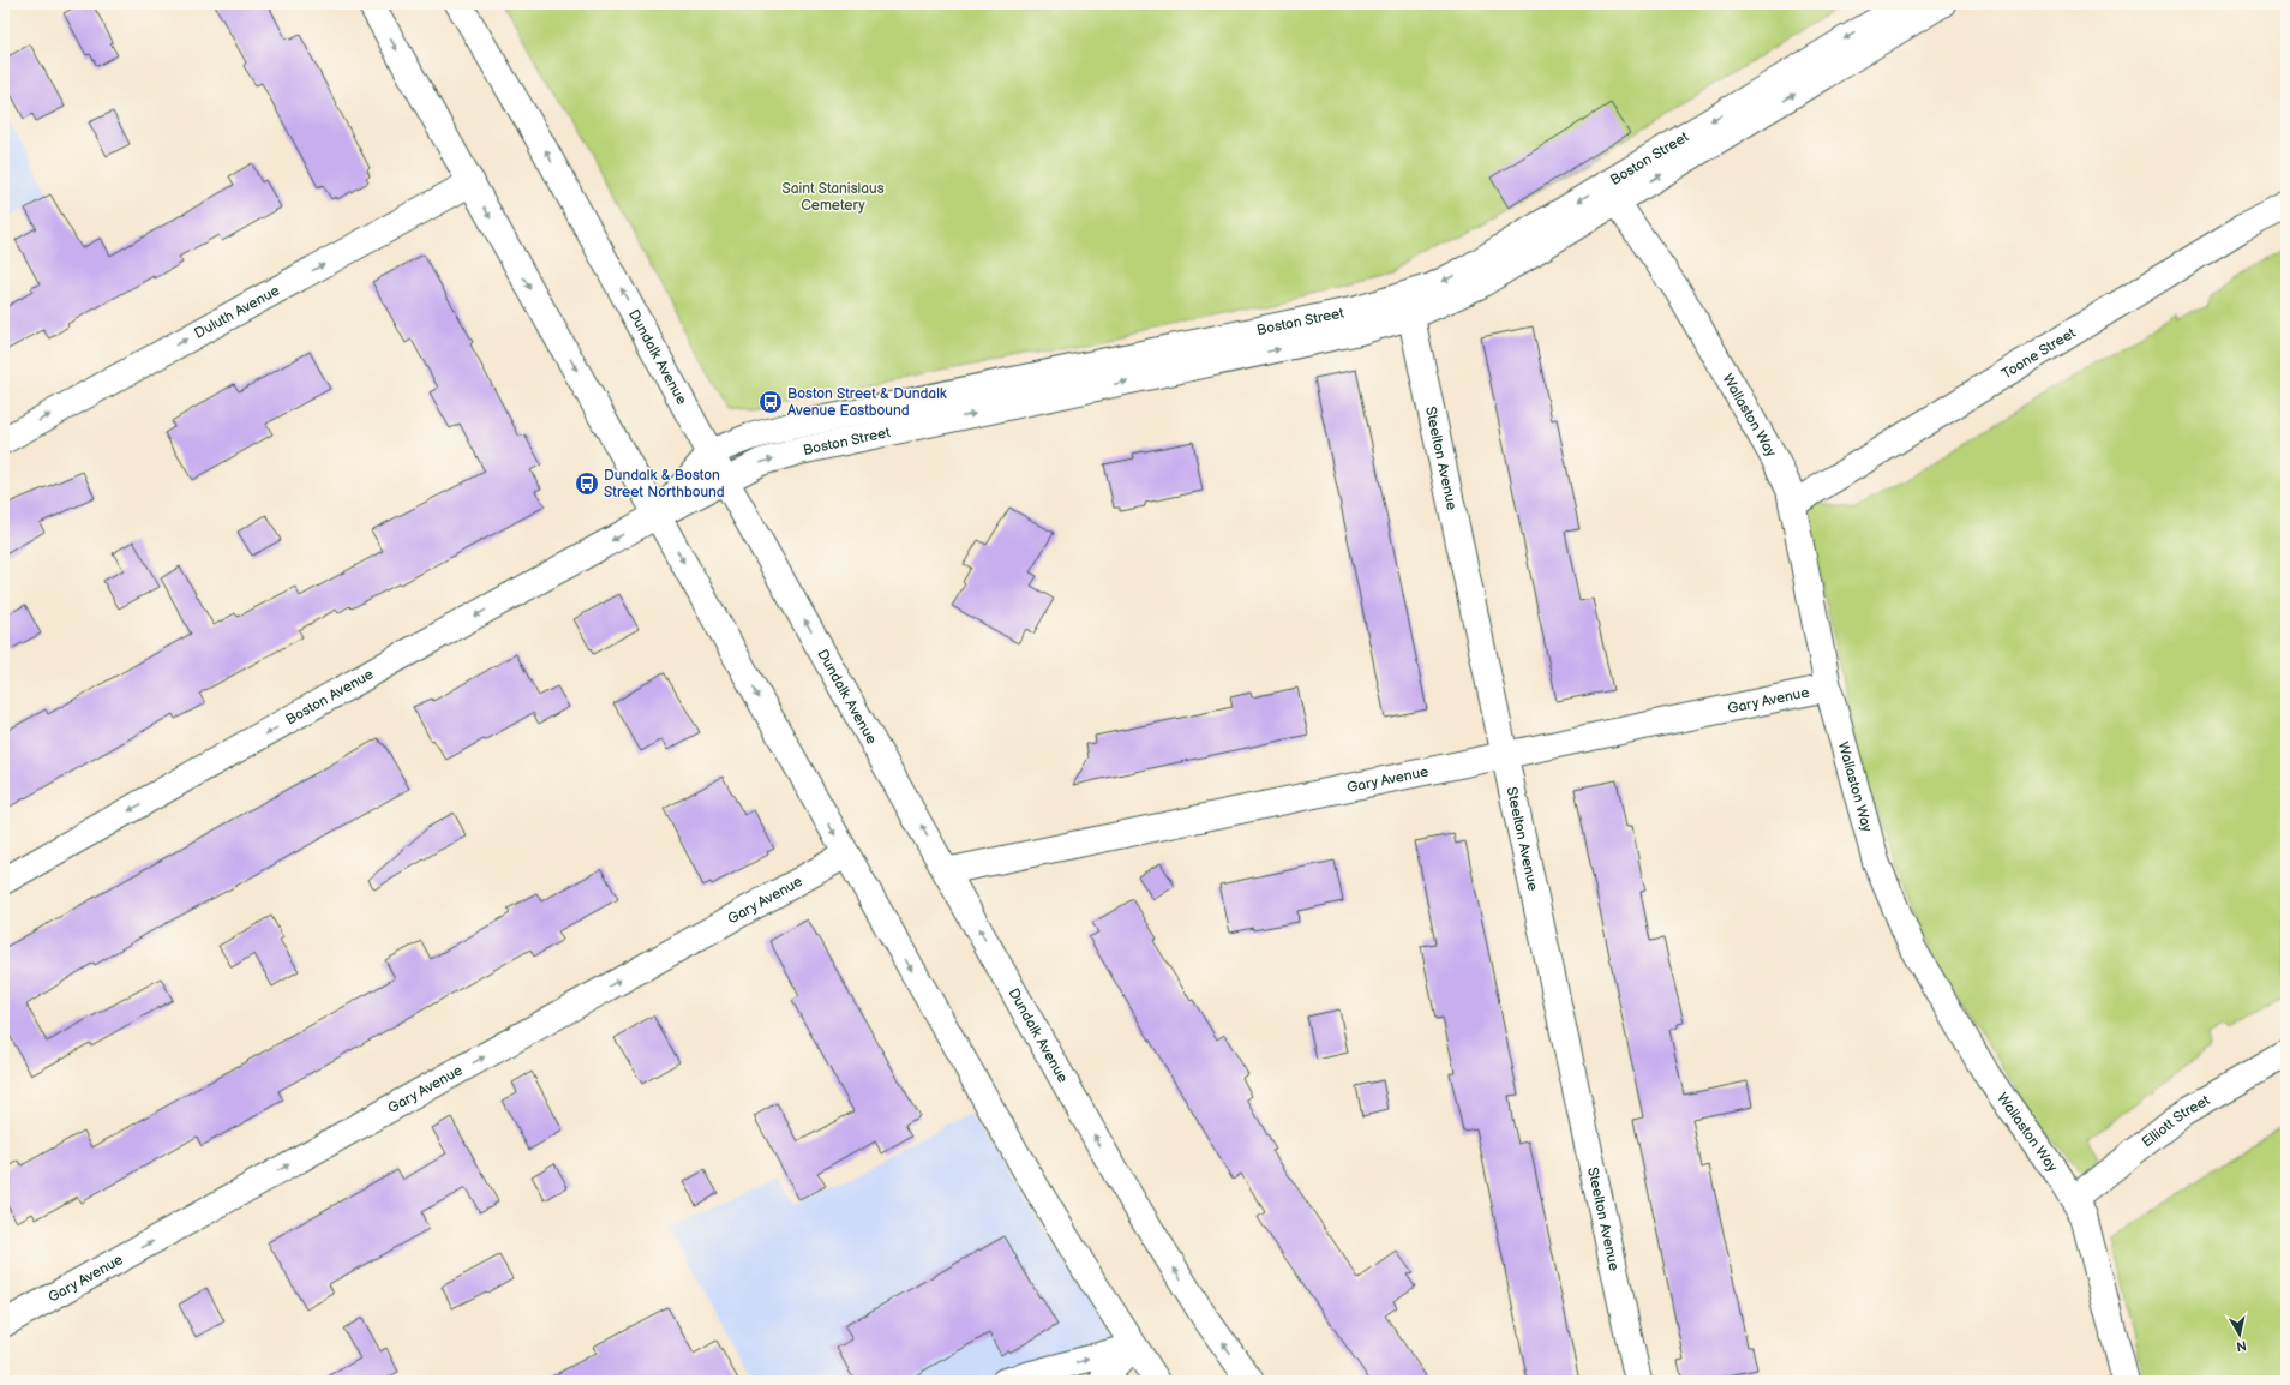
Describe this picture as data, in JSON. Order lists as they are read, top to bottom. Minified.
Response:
{"streets":{"street":["Boston Street","Duluth Avenue","Toone Street","Dundalk Avenue","Wallaston Way","Steelton Avenue","Boston Avenue","Gary Avenue","Elliott Street"]},"crossings":[["Boston Street","Dundalk Avenue"],["Boston Street","Wallaston Way"],["Boston Street","Steelton Avenue"],["Boston Street","Boston Avenue"],["Toone Street","Wallaston Way"],["Dundalk Avenue","Gary Avenue"],["Wallaston Way","Gary Avenue"],["Wallaston Way","Elliott Street"],["Steelton Avenue","Gary Avenue"]],"one_way":["Duluth Avenue","Boston Avenue","Gary Avenue"],"parks":["Saint Stanislaus Cemetery"],"places":{"bus stop":["Boston Street & Dundalk Avenue Eastbound","Dundalk & Boston Street Northbound"]},"north":"bottom"}
